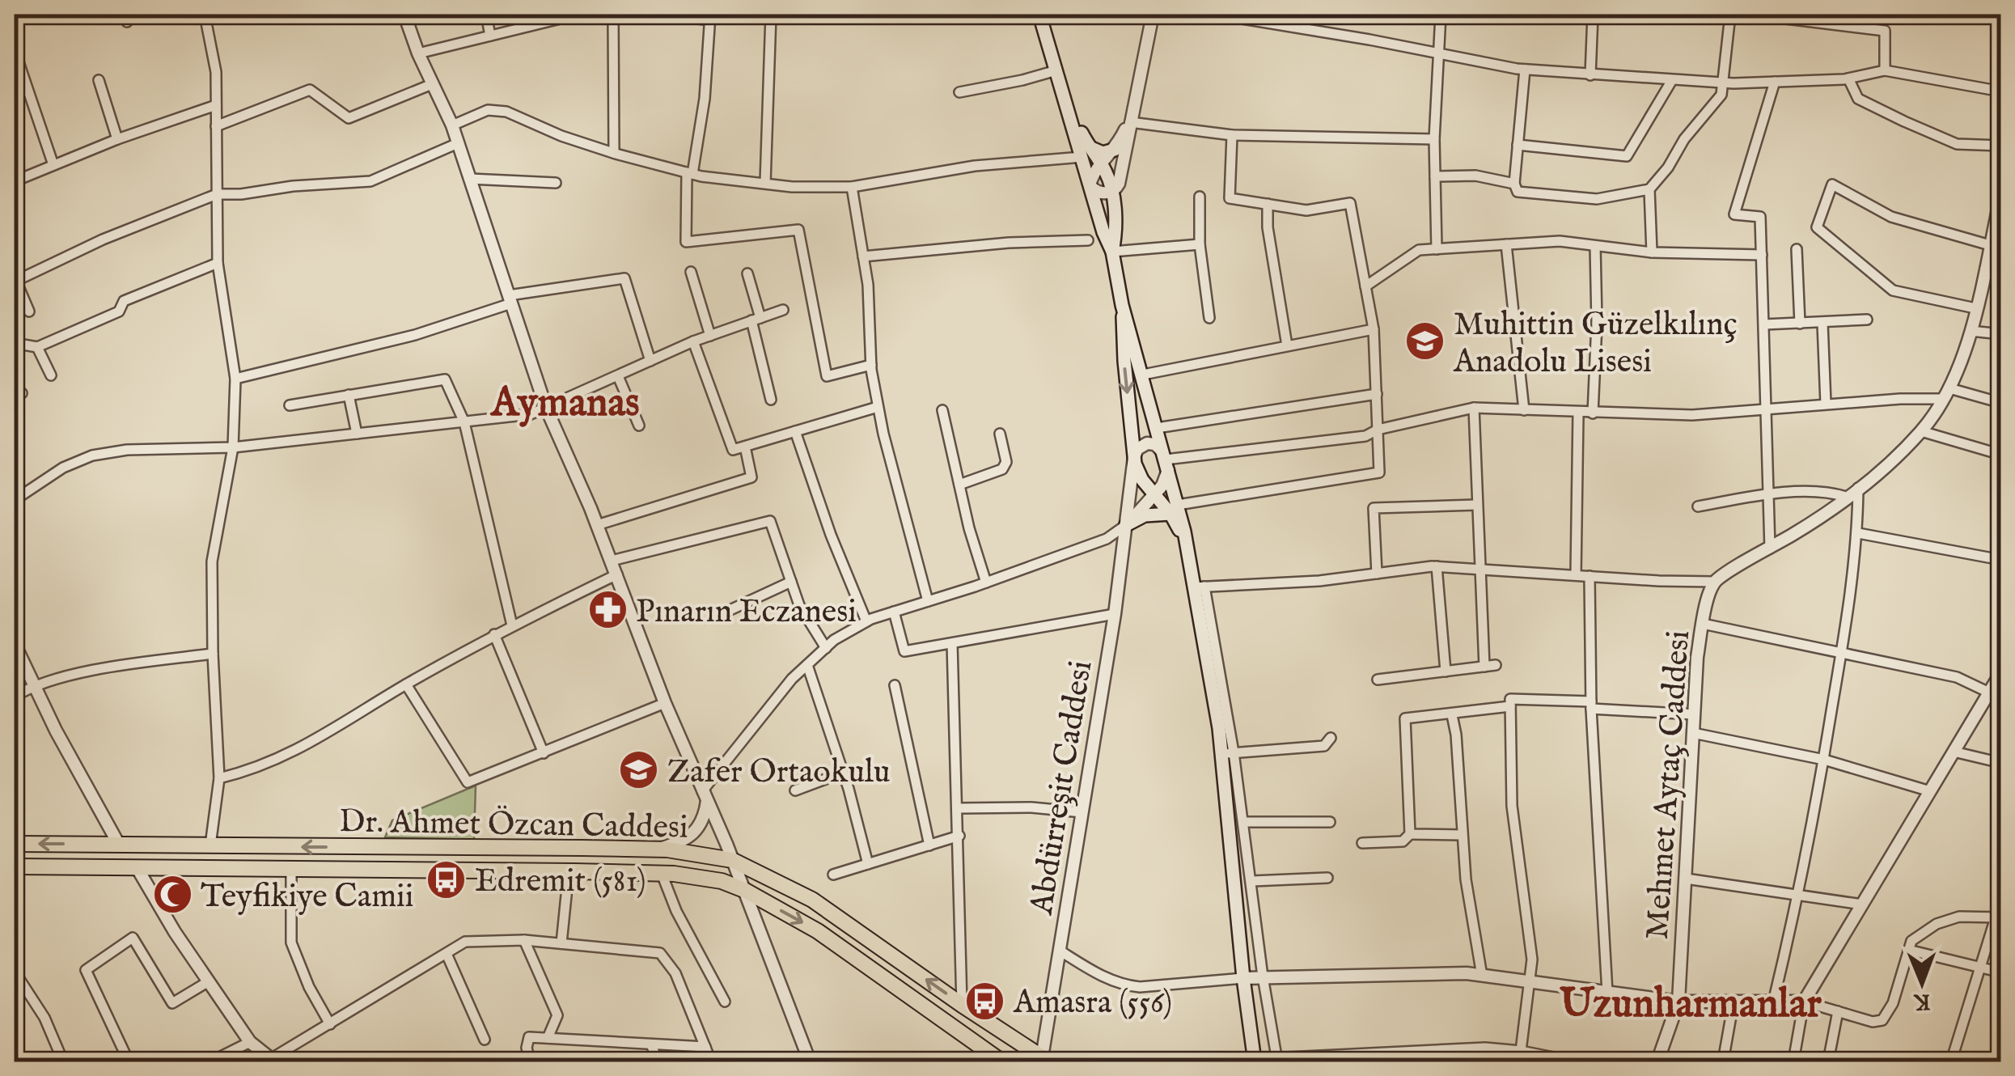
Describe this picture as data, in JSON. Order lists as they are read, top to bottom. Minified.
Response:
{"streets":{"main road":["Abdürreşit Caddesi","Dr. Ahmet Özcan Caddesi"],"street":["Mehmet Aytaç Caddesi"]},"crossings":[["Abdürreşit Caddesi","Dr. Ahmet Özcan Caddesi"]],"districts":["Aymanas","Uzunharmanlar"],"places":{"school or university":["Muhittin Güzelkılınç Anadolu Lisesi","Zafer Ortaokulu"],"pharmacy":["Pınarın Eczanesi"],"bus stop":["Edremit (581)","Amasra (556)"],"mosque":["Teyfikiye Camii"]},"north":"bottom"}
